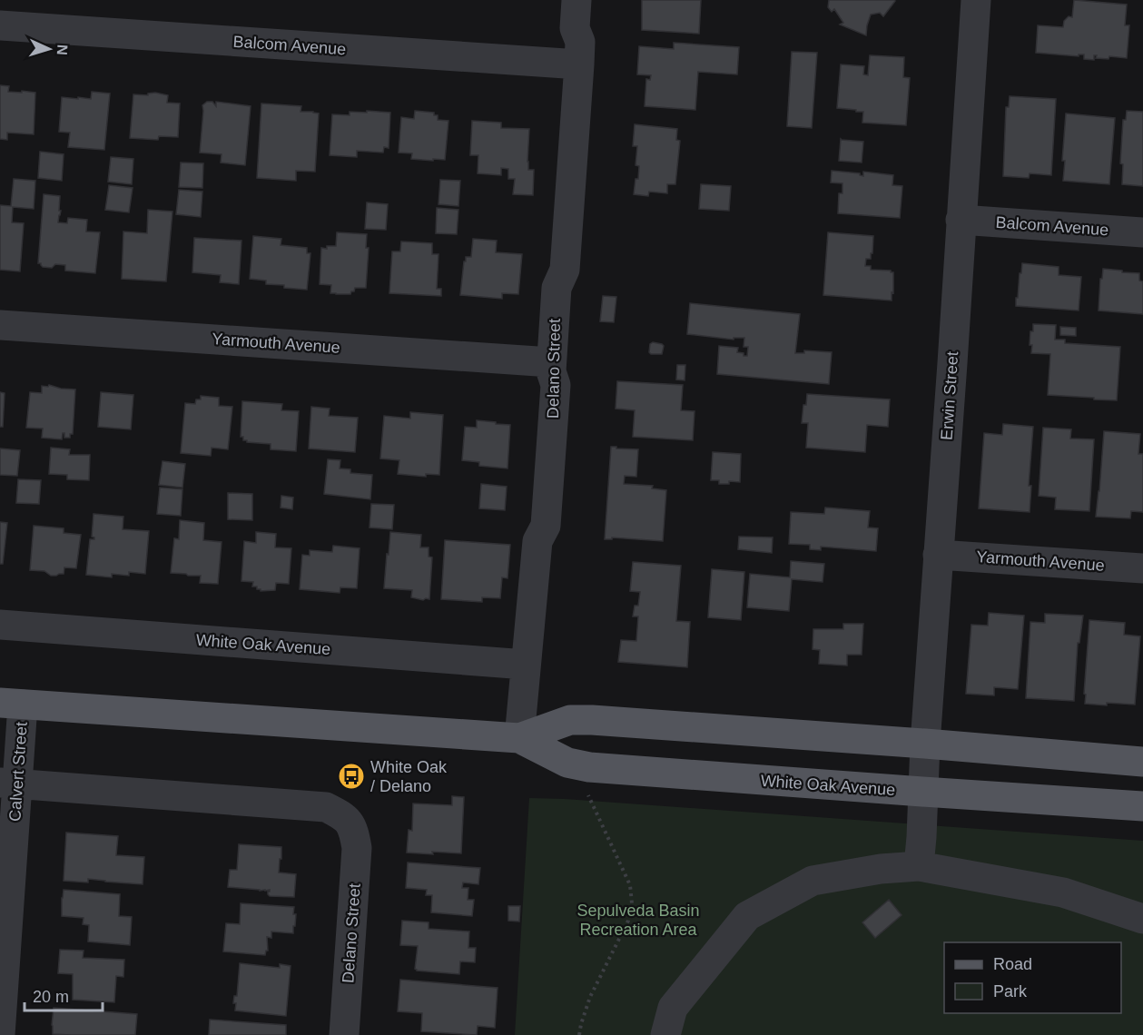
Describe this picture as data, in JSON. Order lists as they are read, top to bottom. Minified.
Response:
{"streets":{"main road":["White Oak Avenue"],"street":["Balcom Avenue","Yarmouth Avenue","Delano Street","Erwin Street","Calvert Street"]},"crossings":[["Balcom Avenue","Delano Street"],["Balcom Avenue","Erwin Street"],["Yarmouth Avenue","Delano Street"],["Yarmouth Avenue","Erwin Street"],["Delano Street","White Oak Avenue"],["Delano Street","Calvert Street"],["Erwin Street","White Oak Avenue"],["White Oak Avenue","Calvert Street"]],"parks":["Sepulveda Basin Recreation Area"],"places":{"bus stop":["White Oak / Delano"]},"legend":["Road","Park"],"scale_bar":"20 m","north":"right"}
